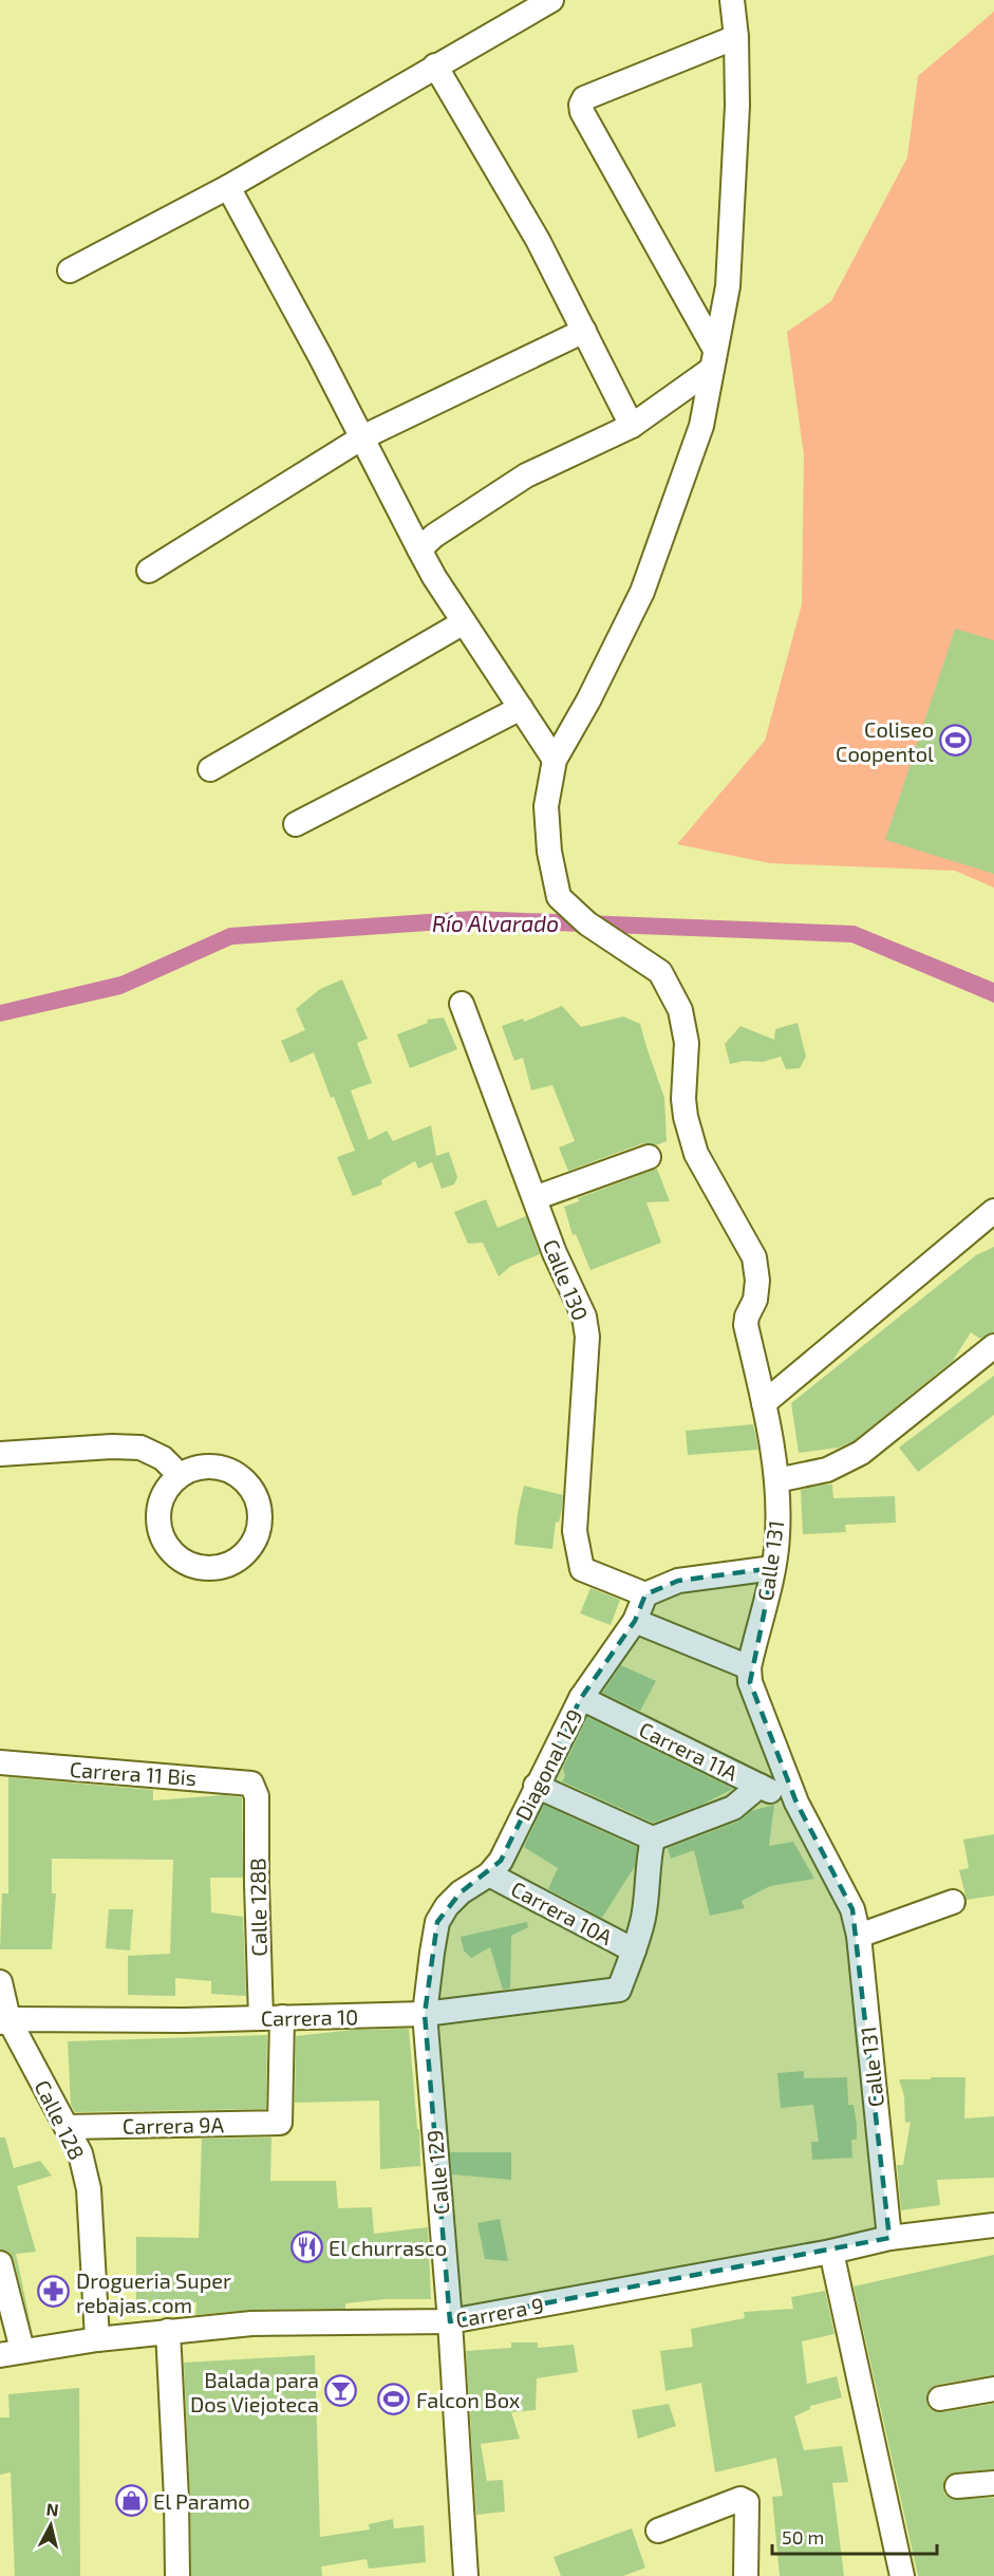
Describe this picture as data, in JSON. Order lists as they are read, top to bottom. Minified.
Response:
{"streets":{"street":["Calle 130","Calle 131","Carrera 11A","Diagonal 129","Carrera 11 Bis","Calle 128B","Carrera 10A","Carrera 10","Calle 128","Carrera 9A","Calle 129","Carrera 9"]},"crossings":[["Calle 130","Diagonal 129"],["Calle 131","Carrera 11A"],["Calle 131","Carrera 9"],["Carrera 11A","Diagonal 129"],["Diagonal 129","Carrera 10A"],["Diagonal 129","Calle 129"],["Carrera 11 Bis","Calle 128B"],["Calle 128B","Carrera 10"],["Calle 128B","Carrera 9A"],["Carrera 10A","Carrera 10"],["Carrera 10","Calle 128"],["Carrera 10","Calle 129"],["Calle 128","Carrera 9A"],["Calle 128","Carrera 9"],["Calle 129","Carrera 9"]],"water":["Río Alvarado"],"places":{"sports":["Coliseo Coopentol","Falcon Box"],"restaurant":["El churrasco"],"pharmacy":["Drogueria Super rebajas.com"],"bar":["Balada para Dos Viejoteca"],"shop":["El Paramo"]},"scale_bar":"50 m","north":"top"}
